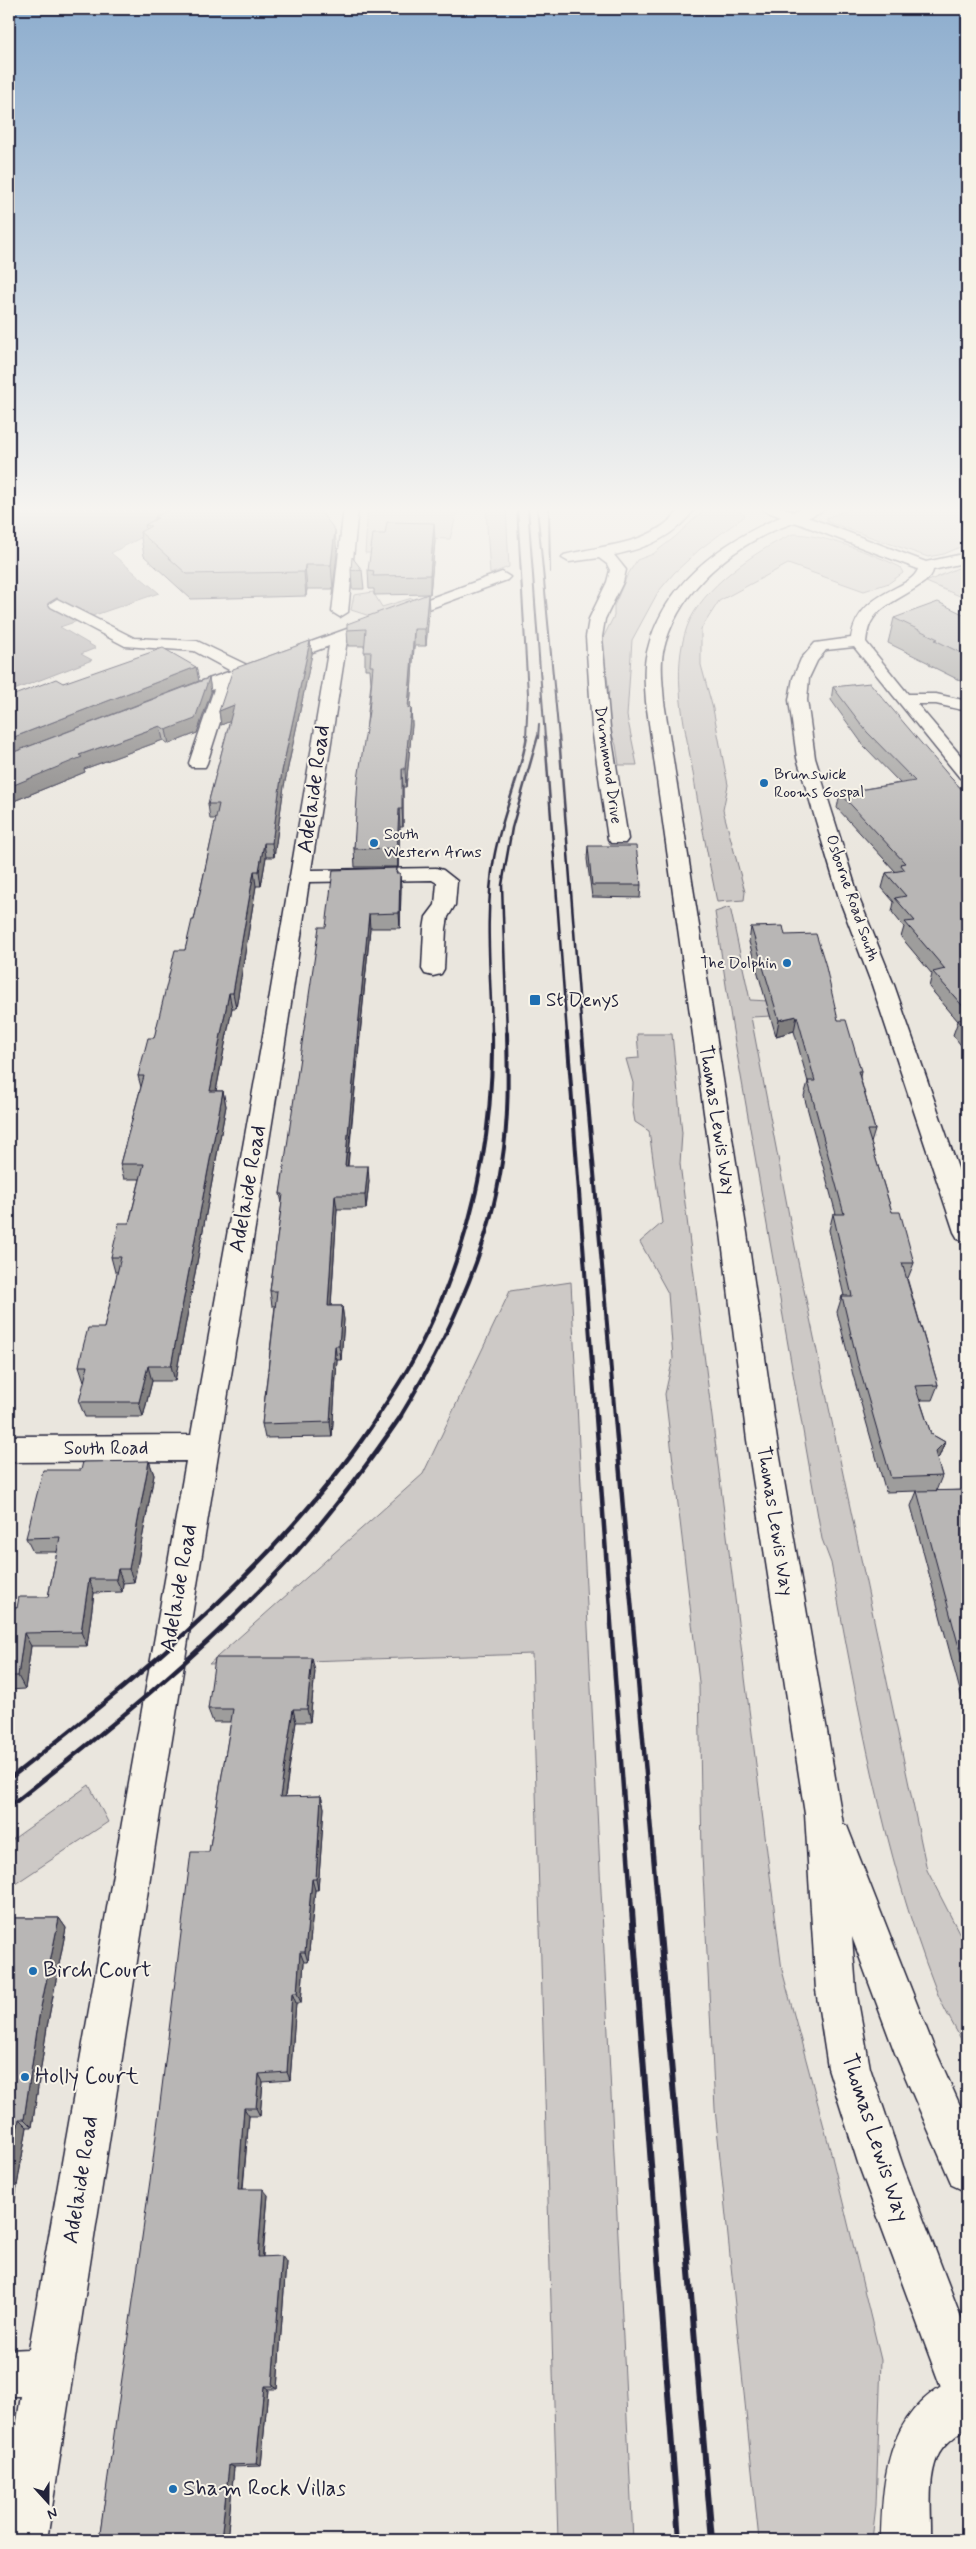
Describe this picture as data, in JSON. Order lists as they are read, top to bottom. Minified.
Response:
{"streets":{"street":["Drummond Drive","Adelaide Road","Osborne Road South","Thomas Lewis Way","South Road"]},"crossings":[["Adelaide Road","South Road"]],"places":{"other":["Brunswick Rooms Gospal","South Western Arms","The Dolphin","Birch Court","Holly Court","Sham Rock Villas"],"transit":["St Denys"]},"north":"bottom"}
